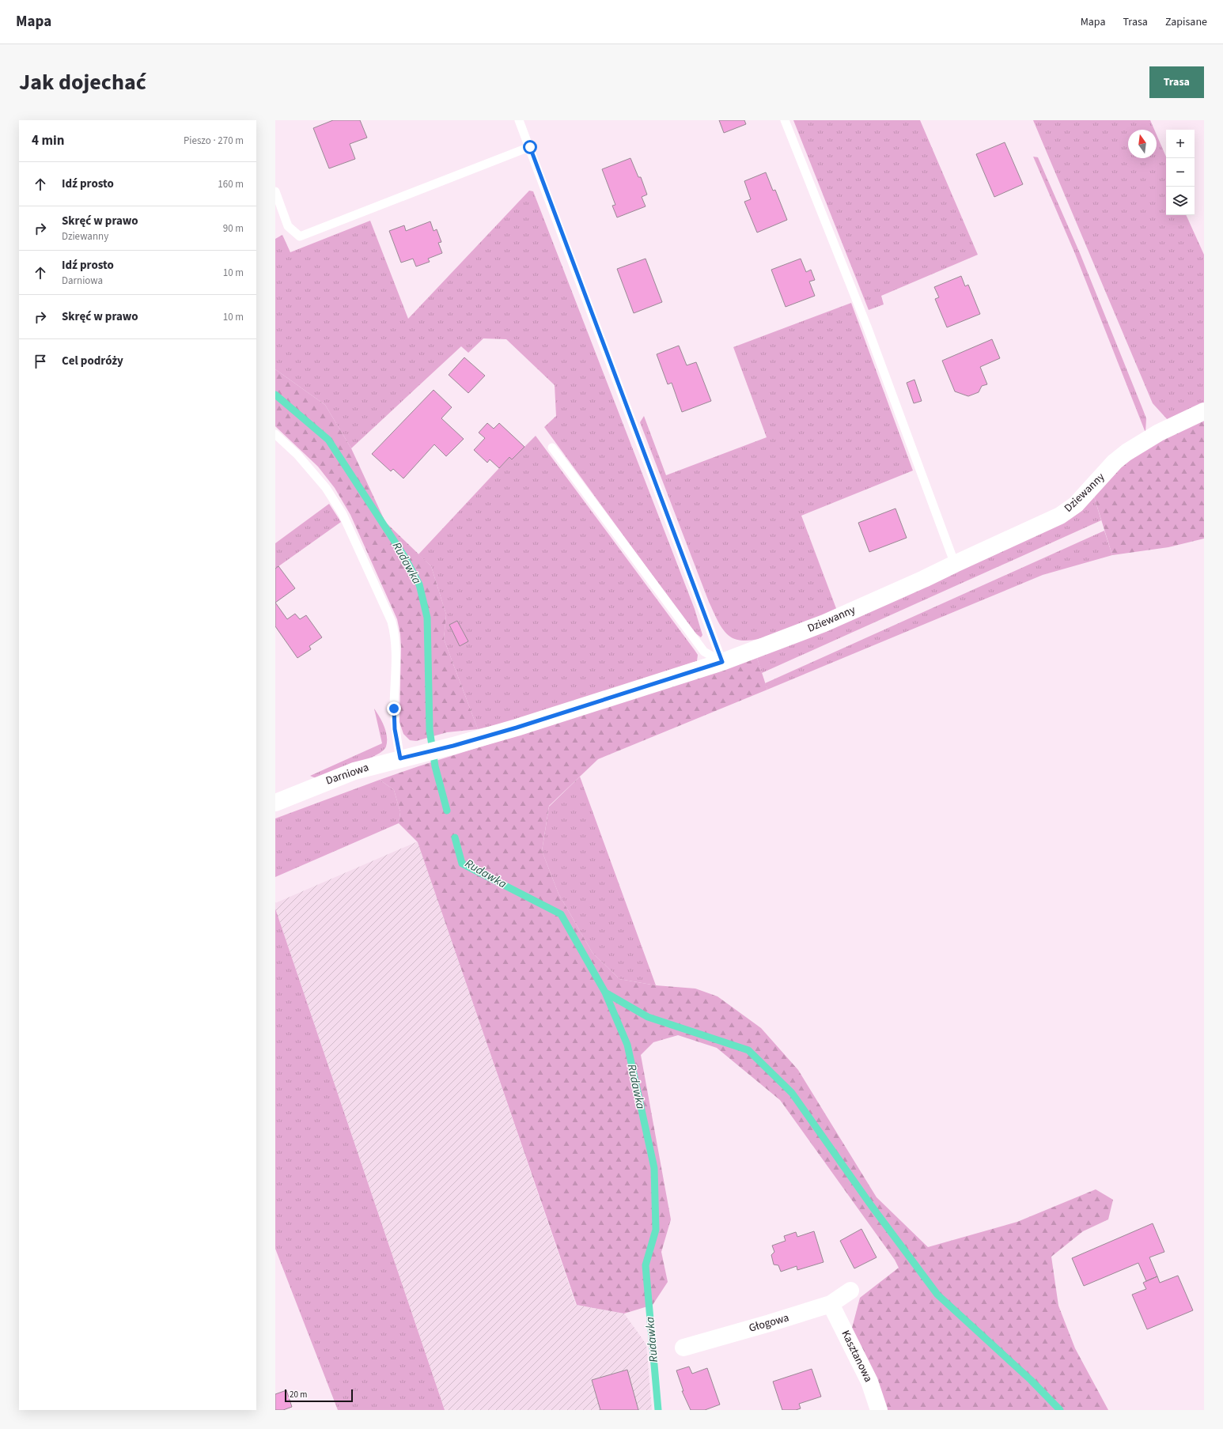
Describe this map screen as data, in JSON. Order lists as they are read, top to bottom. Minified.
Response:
{"streets":{"street":["Dziewanny","Darniowa","Głogowa","Kasztanowa"]},"crossings":[["Dziewanny","Darniowa"],["Głogowa","Kasztanowa"]],"water":["Rudawka"],"scale_bar":"20 m","north":"top","page":{"header":"Mapa","nav":["Mapa","Trasa","Zapisane"],"title":"Jak dojechać","buttons":"Trasa","heading":["4 min","Pieszo · 270 m"],"map_buttons":["+","−"],"list":[["Idź prosto","160 m"],["Skręć w prawo","Dziewanny","90 m"],["Idź prosto","Darniowa","10 m"],["Skręć w prawo","10 m"],"Cel podróży"],"scale":"20 m"}}
